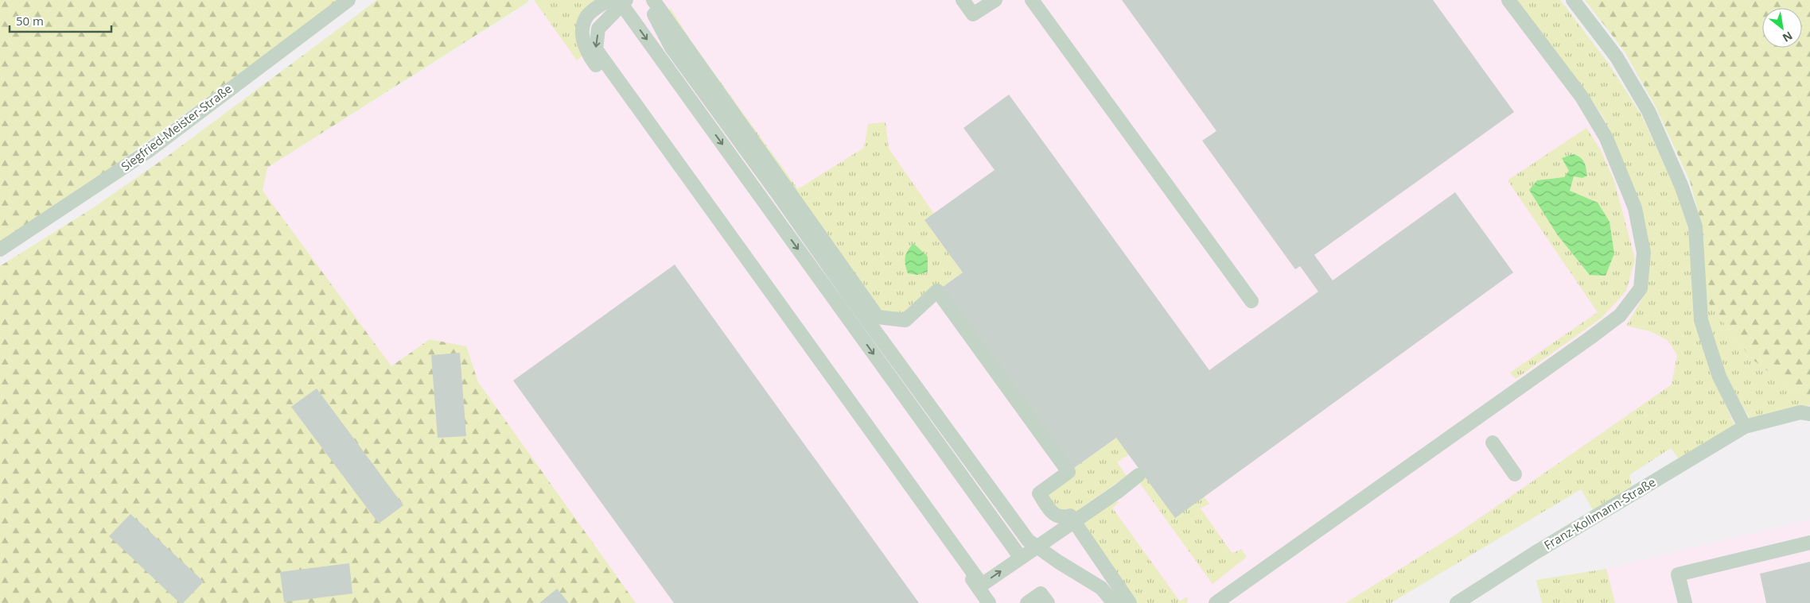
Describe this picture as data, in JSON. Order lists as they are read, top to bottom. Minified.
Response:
{"streets":{"street":["Siegfried-Meister-Straße","Franz-Kollmann-Straße"]},"scale_bar":"50 m","north":"bottom right"}
